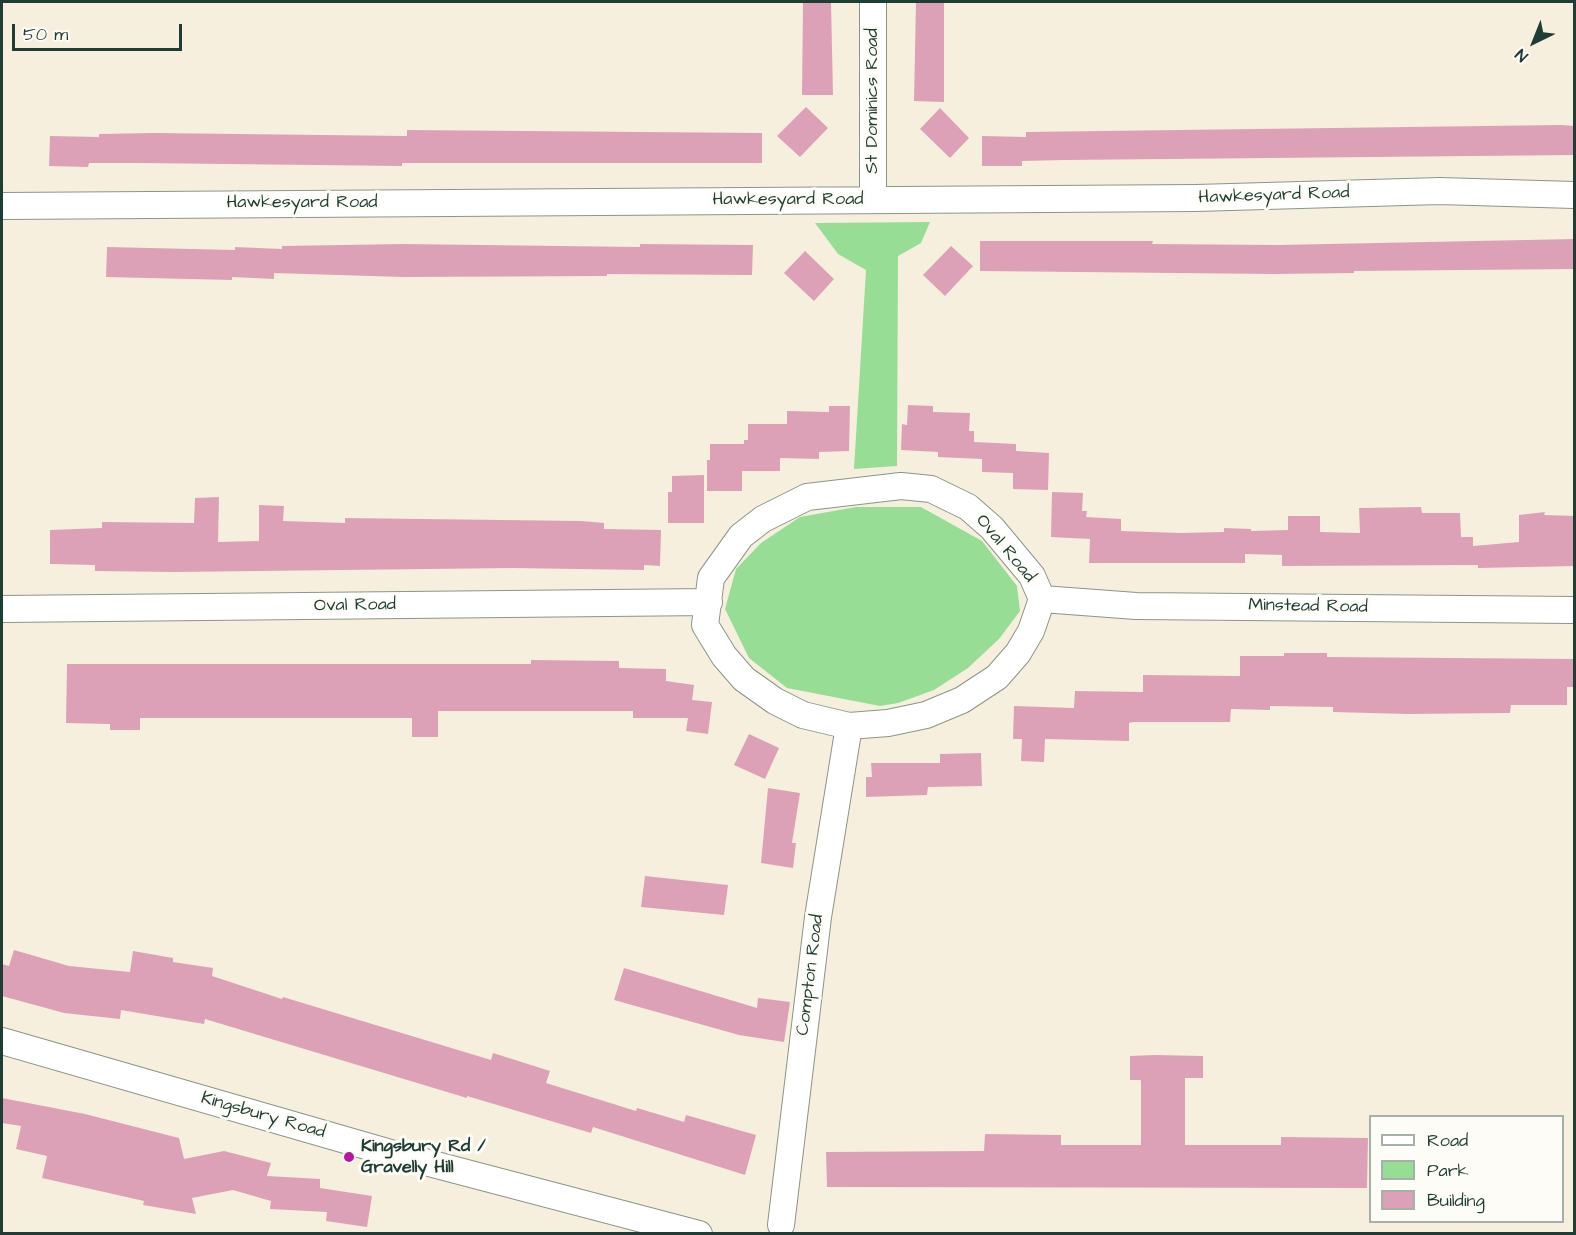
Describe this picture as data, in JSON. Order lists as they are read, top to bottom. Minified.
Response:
{"streets":{"street":["St Dominics Road","Hawkesyard Road","Oval Road","Minstead Road","Compton Road","Kingsbury Road"]},"crossings":[["St Dominics Road","Hawkesyard Road"],["Oval Road","Minstead Road"],["Oval Road","Compton Road"]],"places":["Kingsbury Rd / Gravelly Hill"],"legend":["Road","Park","Building"],"scale_bar":"50 m","north":"bottom left"}
